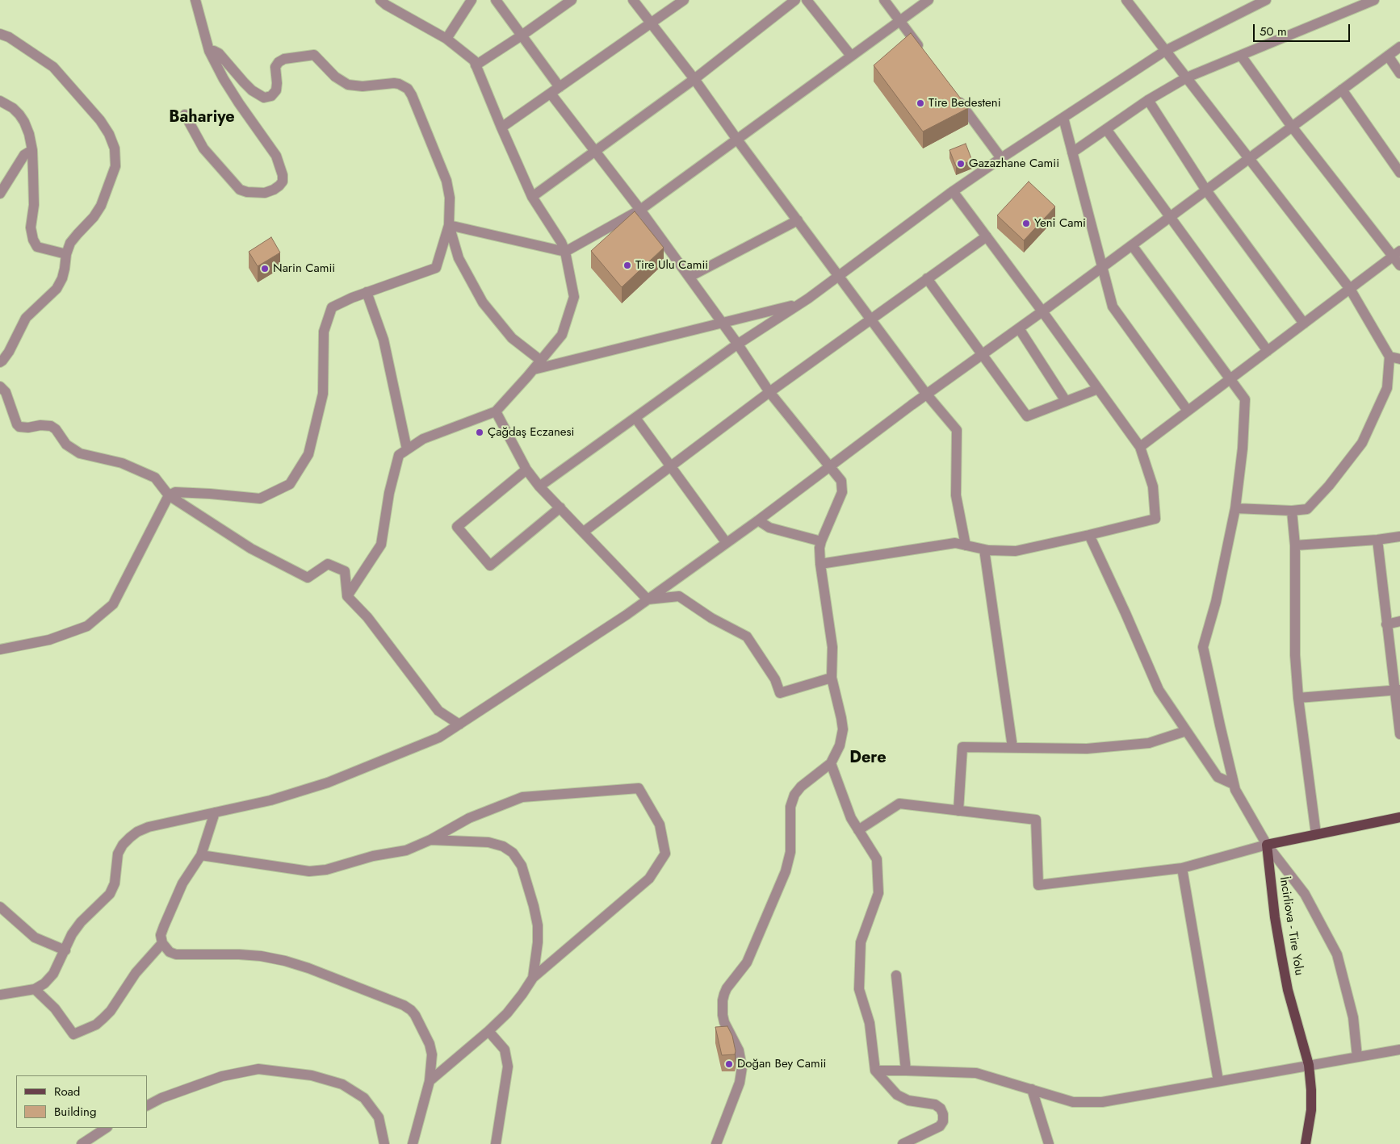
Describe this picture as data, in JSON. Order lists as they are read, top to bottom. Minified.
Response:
{"streets":{"main road":["İncirliova - Tire Yolu"]},"districts":["Bahariye","Dere"],"places":["Tire Bedesteni","Gazazhane Camii","Yeni Cami","Tire Ulu Camii","Narin Camii","Çağdaş Eczanesi","Doğan Bey Camii"],"legend":["Road","Building"],"scale_bar":"50 m"}
